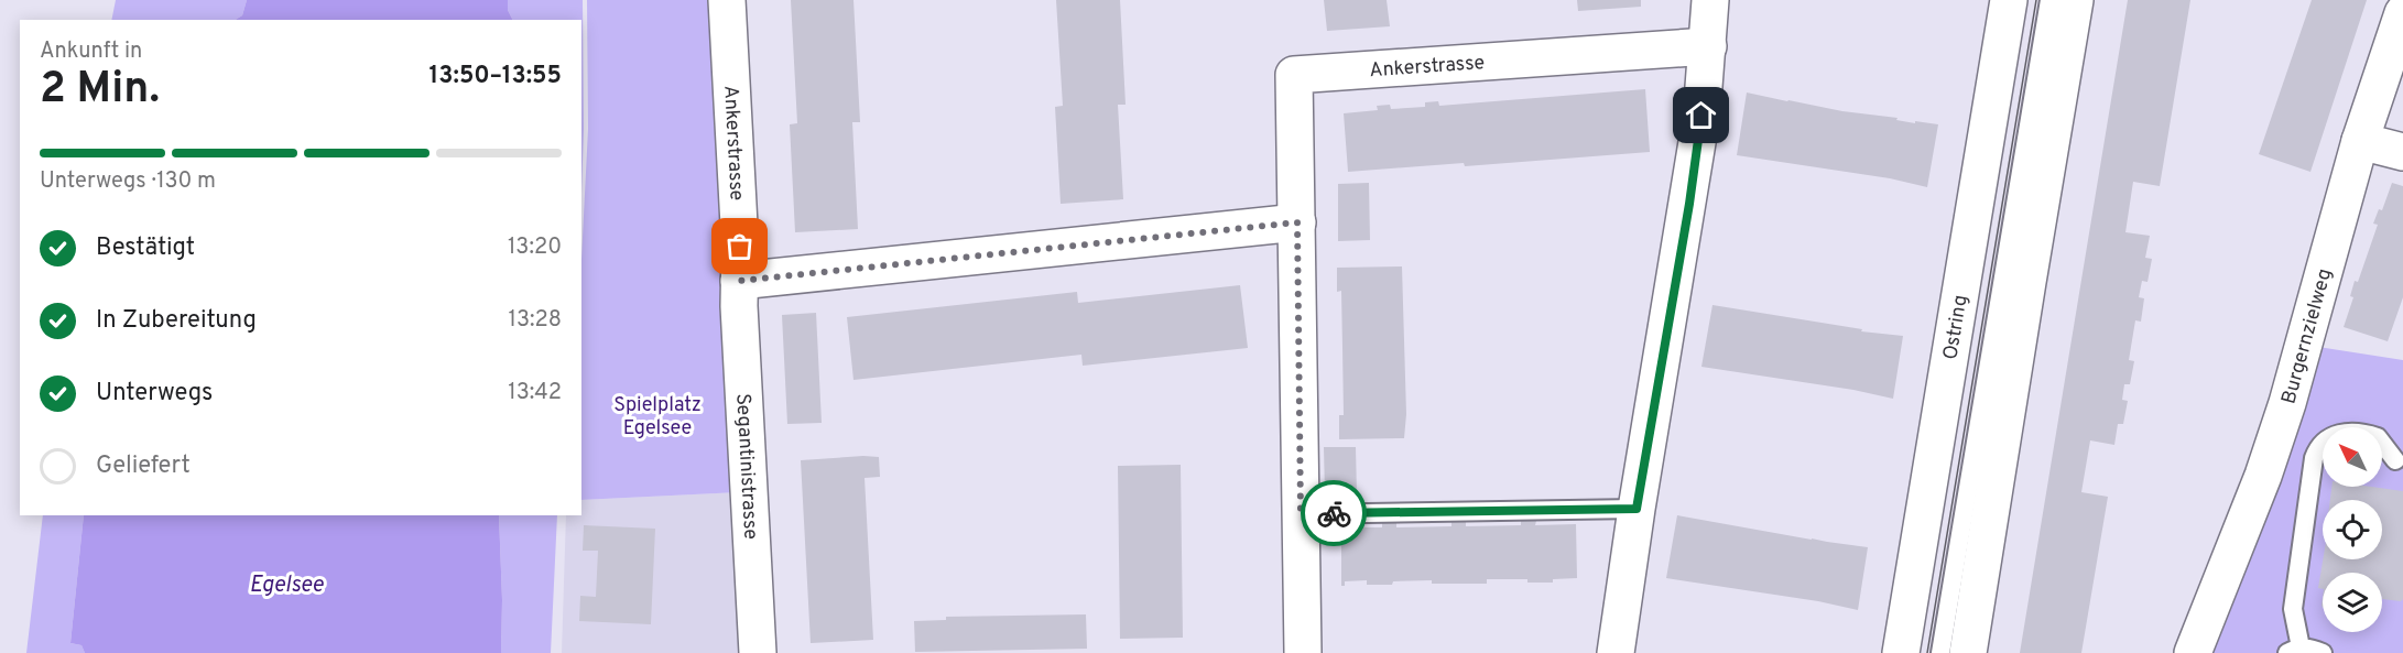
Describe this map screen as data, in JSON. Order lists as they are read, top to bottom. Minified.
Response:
{"streets":{"street":["Ankerstrasse","Ostring","Burgernzielweg","Segantinistrasse"]},"crossings":[["Ankerstrasse","Segantinistrasse"]],"water":["Egelsee"],"parks":["Spielplatz Egelsee"],"north":"top left","page":{"heading":["2 Min.","Ankunft in","13:50–13:55"],"bar":"Unterwegs · 130 m","list":[["Bestätigt","13:20"],["In Zubereitung","13:28"],["Unterwegs","13:42"],"Geliefert"]}}
